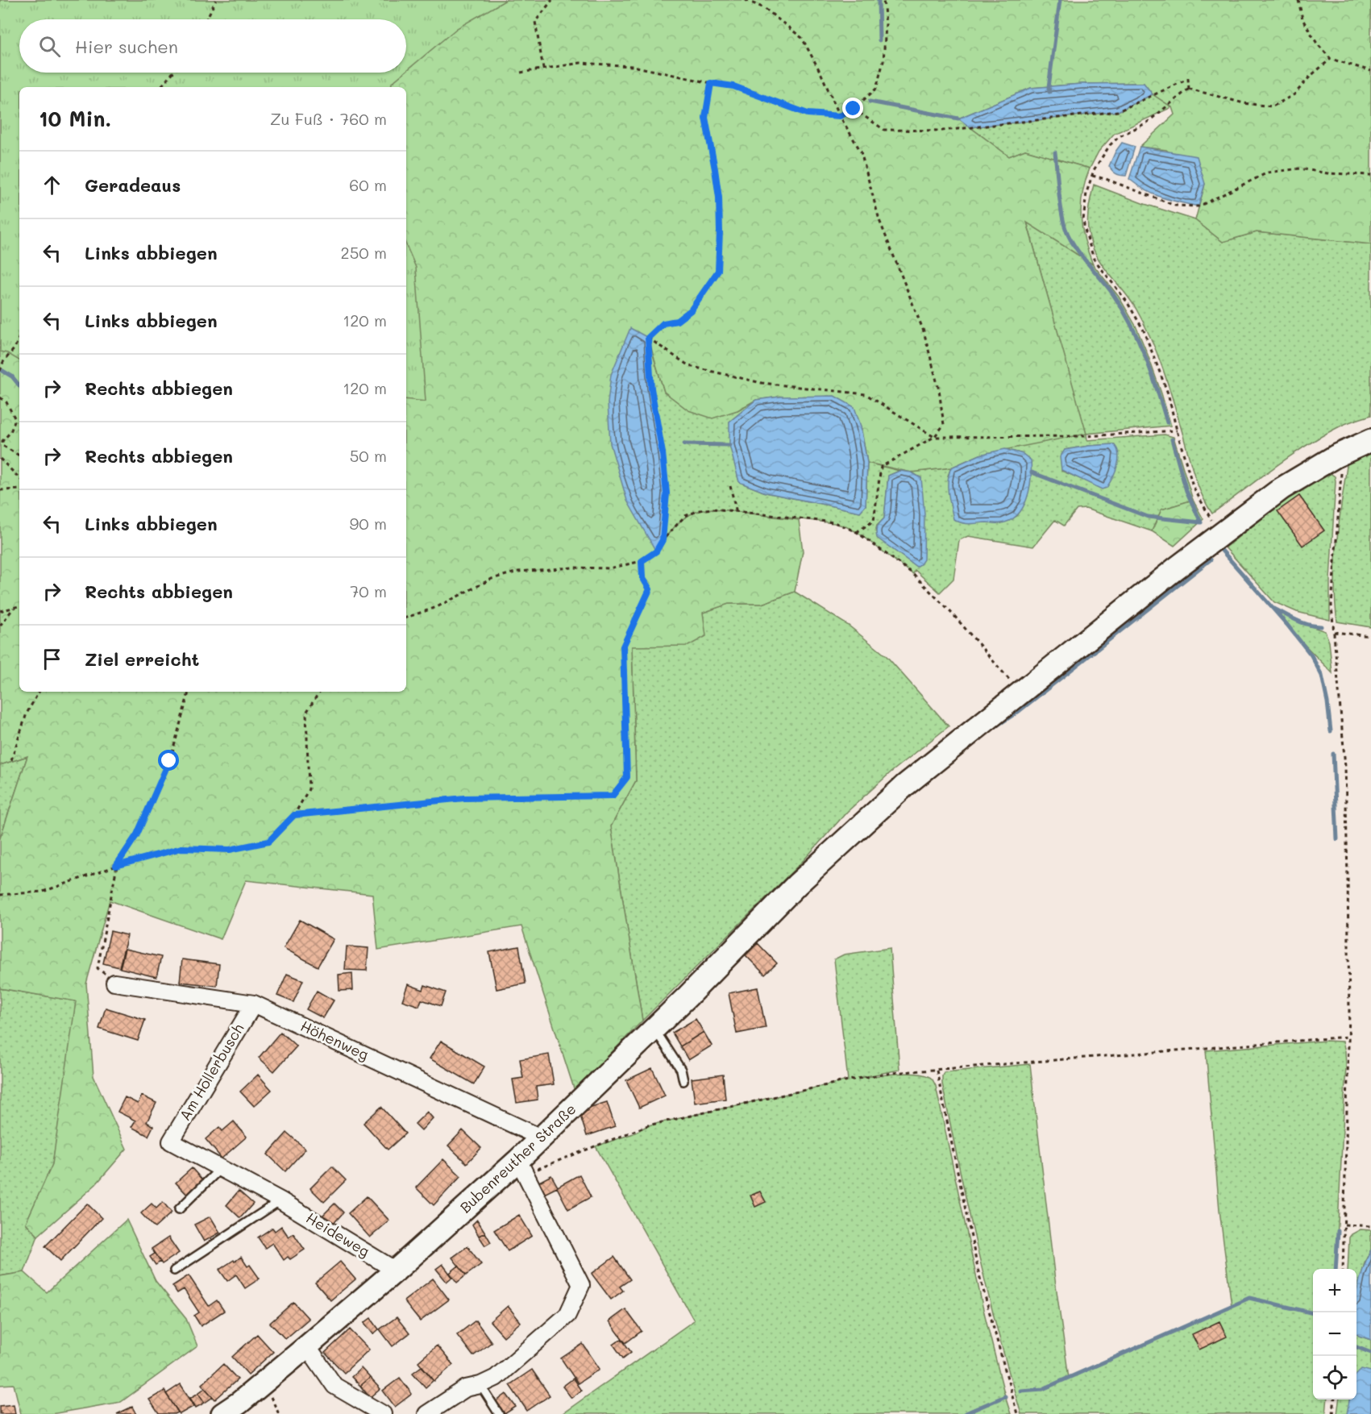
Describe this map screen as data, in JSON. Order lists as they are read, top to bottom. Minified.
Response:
{"streets":{"street":["Höhenweg","Am Hollerbusch","Bubenreuther Straße","Heideweg"]},"crossings":[["Höhenweg","Am Hollerbusch"],["Höhenweg","Bubenreuther Straße"],["Am Hollerbusch","Heideweg"],["Bubenreuther Straße","Heideweg"]],"page":{"search":"Hier suchen","heading":["10 Min.","Zu Fuß · 760 m"],"list":[["Geradeaus","60 m"],["Links abbiegen","250 m"],["Links abbiegen","120 m"],["Rechts abbiegen","120 m"],["Rechts abbiegen","50 m"],["Links abbiegen","90 m"],["Rechts abbiegen","70 m"],"Ziel erreicht"],"map_buttons":["+","−"]}}
